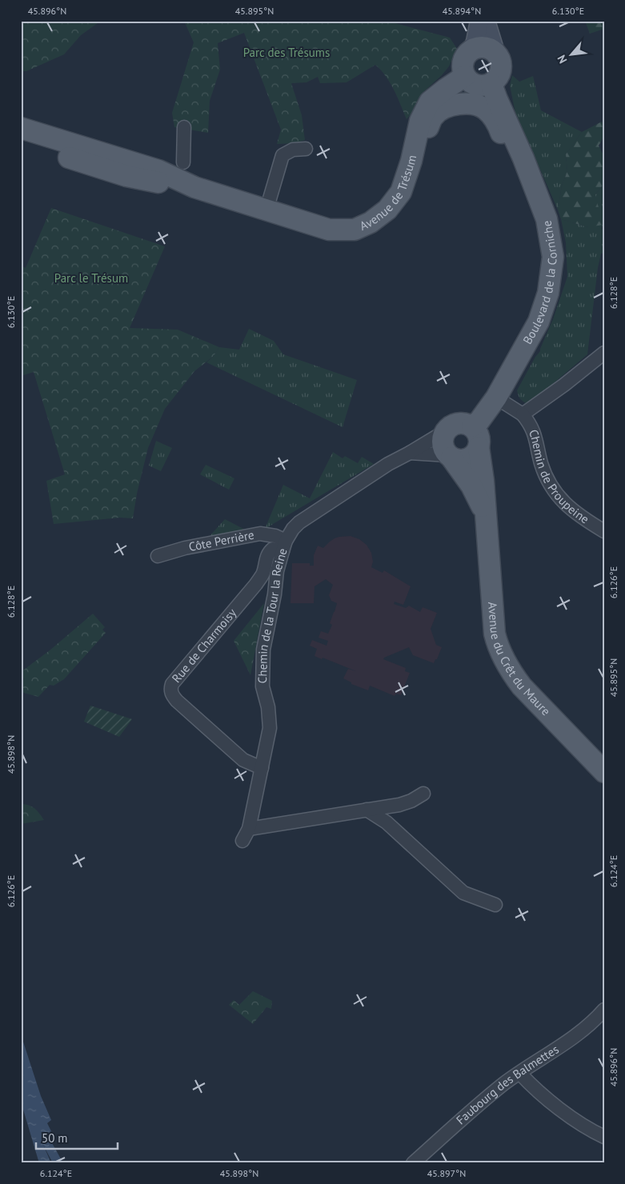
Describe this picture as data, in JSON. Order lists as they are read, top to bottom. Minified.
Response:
{"streets":{"main road":["Avenue de Trésum","Boulevard de la Corniche","Avenue du Crêt du Maure"],"street":["Chemin de Proupeine","Côte Perrière","Chemin de la Tour la Reine","Rue de Charmoisy","Faubourg des Balmettes"]},"crossings":[["Avenue de Trésum","Boulevard de la Corniche"],["Boulevard de la Corniche","Chemin de la Tour la Reine"],["Boulevard de la Corniche","Avenue du Crêt du Maure"],["Côte Perrière","Chemin de la Tour la Reine"],["Côte Perrière","Rue de Charmoisy"],["Chemin de la Tour la Reine","Rue de Charmoisy"],["Chemin de la Tour la Reine","Avenue du Crêt du Maure"]],"parks":["Parc des Trésums","Parc le Trésum"],"scale_bar":"50 m","north":"bottom left","coordinates":["45.896°N","45.895°N","45.894°N","6.130°E","6.128°E","6.126°E","45.898°N","6.124°E","45.897°N"]}
